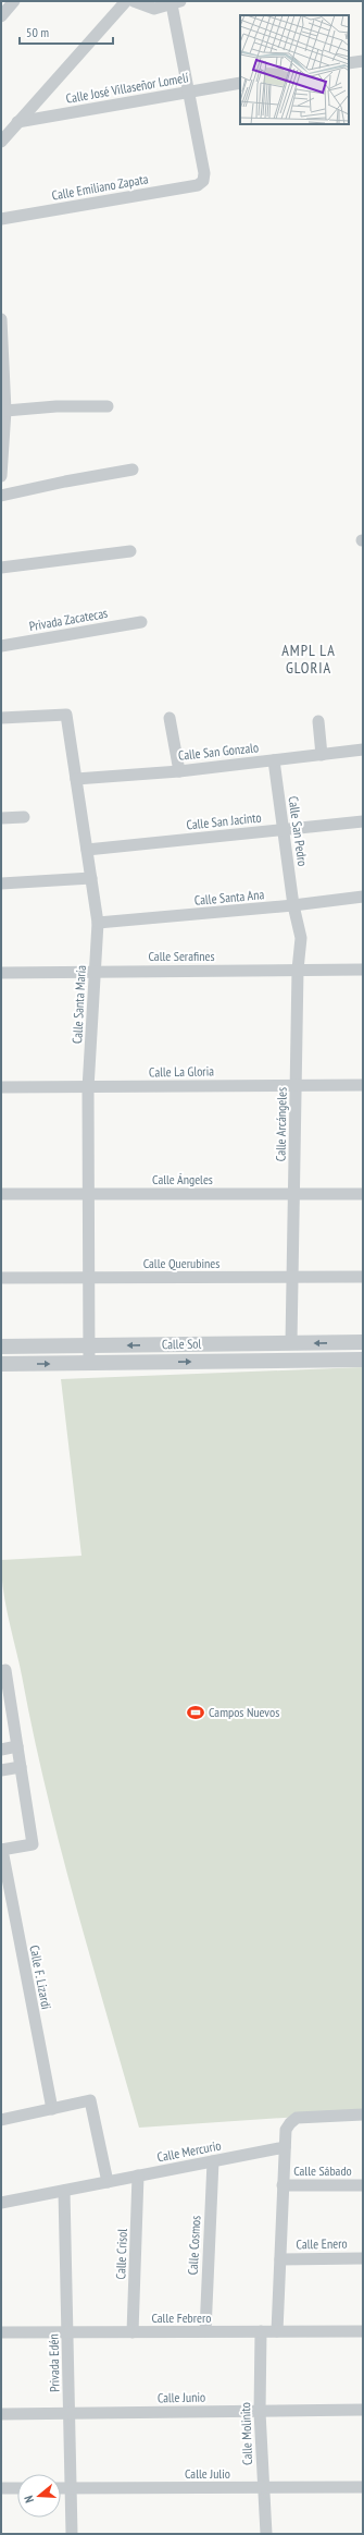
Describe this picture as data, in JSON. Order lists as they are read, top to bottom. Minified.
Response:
{"streets":{"street":["Calle José Villaseñor Lomelí","Calle Emiliano Zapata","Privada Zacatecas","Calle San Gonzalo","Calle San Jacinto","Calle San Pedro","Calle Santa Ana","Calle Serafines","Calle Santa María","Calle La Gloria","Calle Arcángeles","Calle Ángeles","Calle Querubines","Calle Sol","Calle F. Lizardi","Calle Mercurio","Calle Sábado","Calle Enero","Calle Cosmos","Calle Crisol","Calle Febrero","Privada Edén","Calle Junio","Calle Molinito","Calle Julio"]},"crossings":[["Calle José Villaseñor Lomelí","Calle Emiliano Zapata"],["Calle San Gonzalo","Calle San Pedro"],["Calle San Gonzalo","Calle Santa María"],["Calle San Jacinto","Calle San Pedro"],["Calle San Jacinto","Calle Santa María"],["Calle San Pedro","Calle Santa Ana"],["Calle San Pedro","Calle Arcángeles"],["Calle Santa Ana","Calle Santa María"],["Calle Santa Ana","Calle Arcángeles"],["Calle Serafines","Calle Santa María"],["Calle Serafines","Calle Arcángeles"],["Calle Santa María","Calle La Gloria"],["Calle Santa María","Calle Ángeles"],["Calle Santa María","Calle Querubines"],["Calle Santa María","Calle Sol"],["Calle La Gloria","Calle Arcángeles"],["Calle Arcángeles","Calle Ángeles"],["Calle Arcángeles","Calle Querubines"],["Calle Arcángeles","Calle Sol"],["Calle Mercurio","Calle Cosmos"],["Calle Mercurio","Calle Crisol"],["Calle Mercurio","Privada Edén"],["Calle Cosmos","Calle Febrero"],["Calle Crisol","Calle Febrero"],["Calle Febrero","Privada Edén"],["Calle Febrero","Calle Molinito"],["Privada Edén","Calle Junio"],["Privada Edén","Calle Julio"],["Calle Junio","Calle Molinito"],["Calle Molinito","Calle Julio"]],"districts":["AMPL LA GLORIA"],"places":{"sports":["Campos Nuevos"]},"scale_bar":"50 m","north":"left"}
